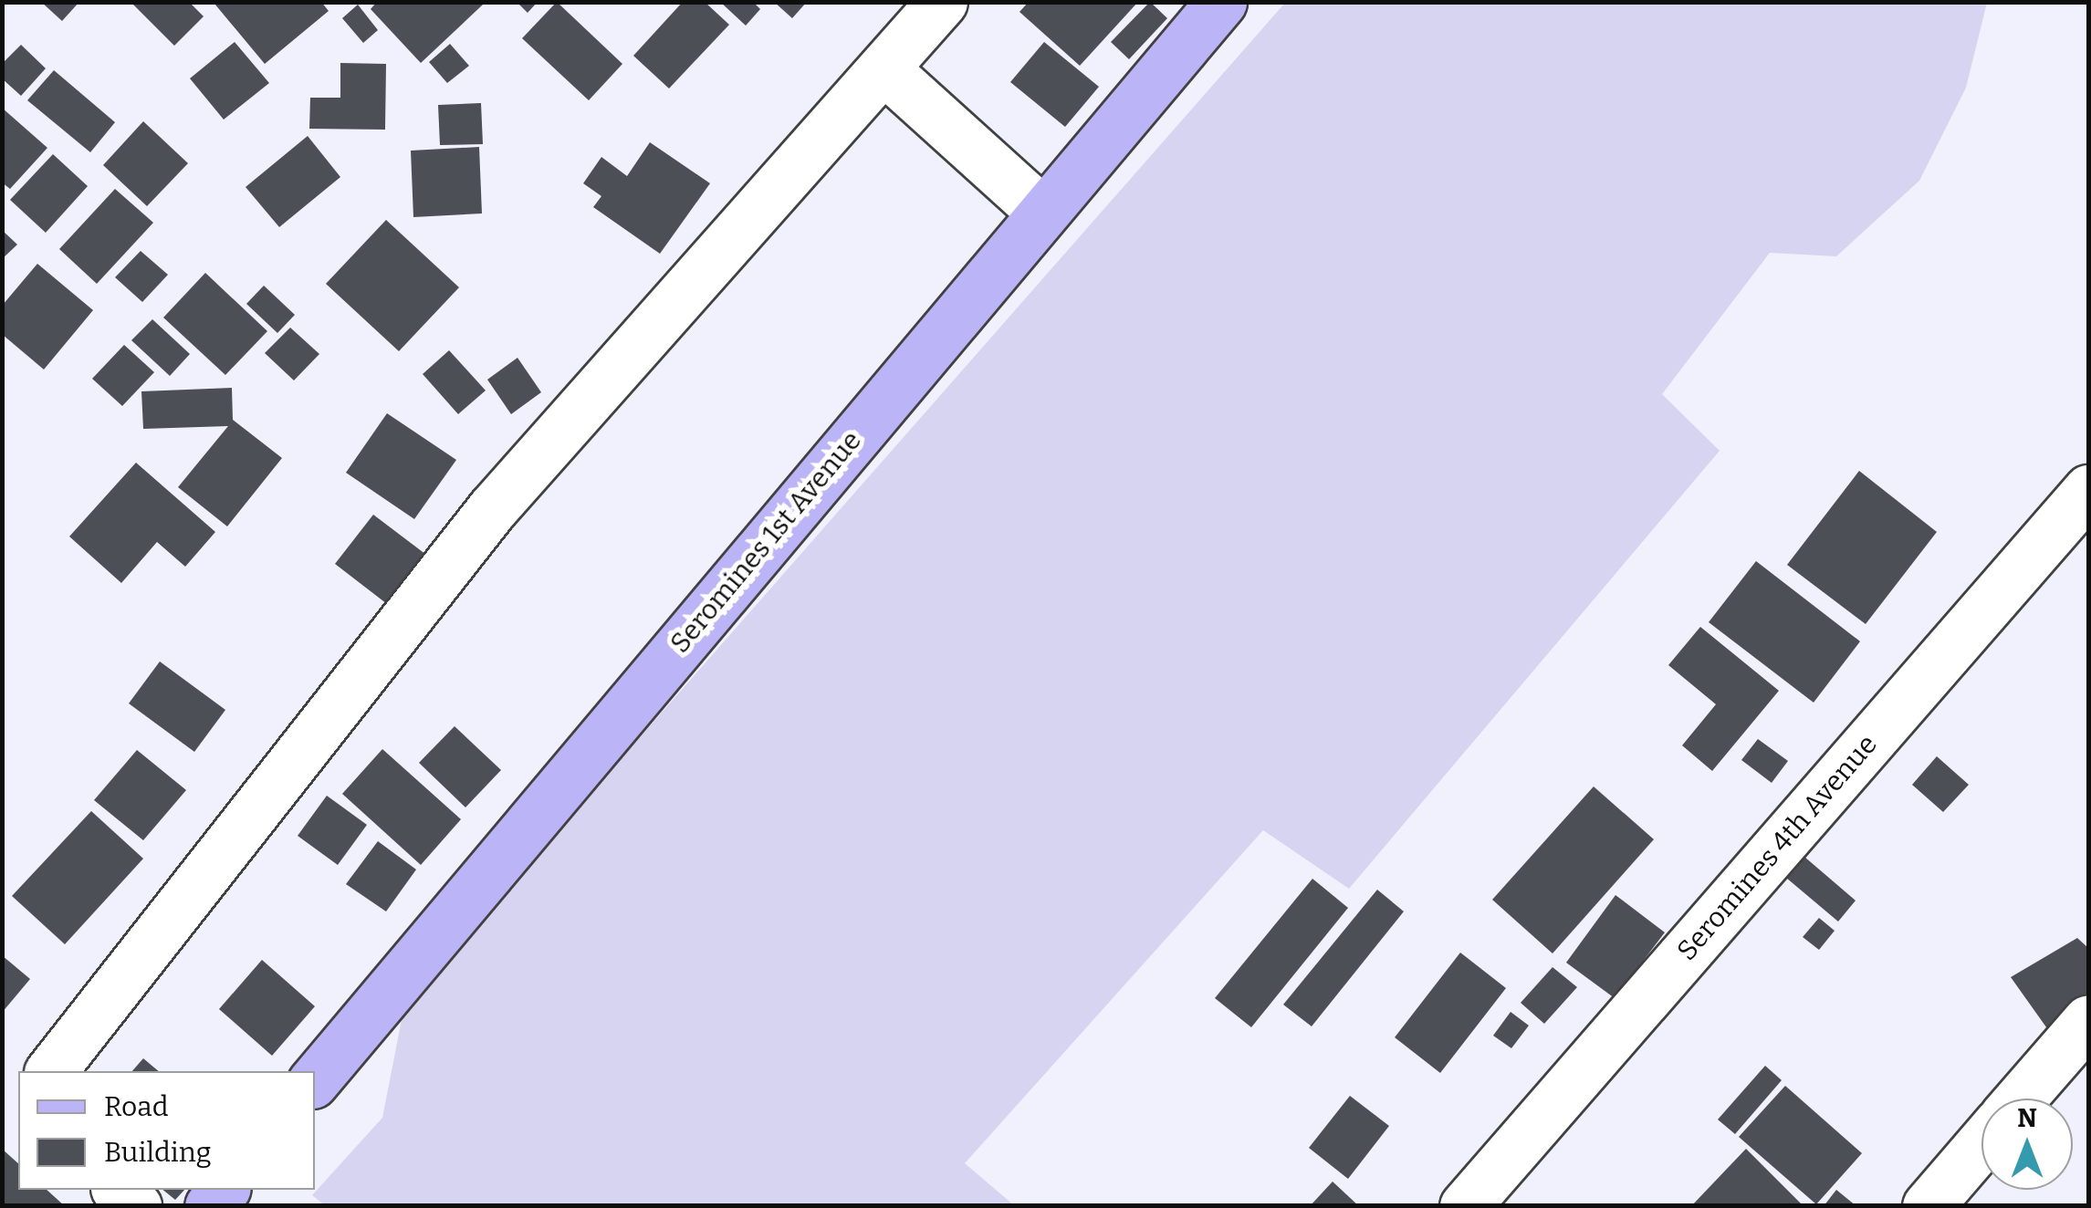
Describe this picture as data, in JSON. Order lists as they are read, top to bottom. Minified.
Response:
{"streets":{"street":["Seromines 1st Avenue","Seromines 4th Avenue"]},"legend":["Road","Building"],"north":"top"}
